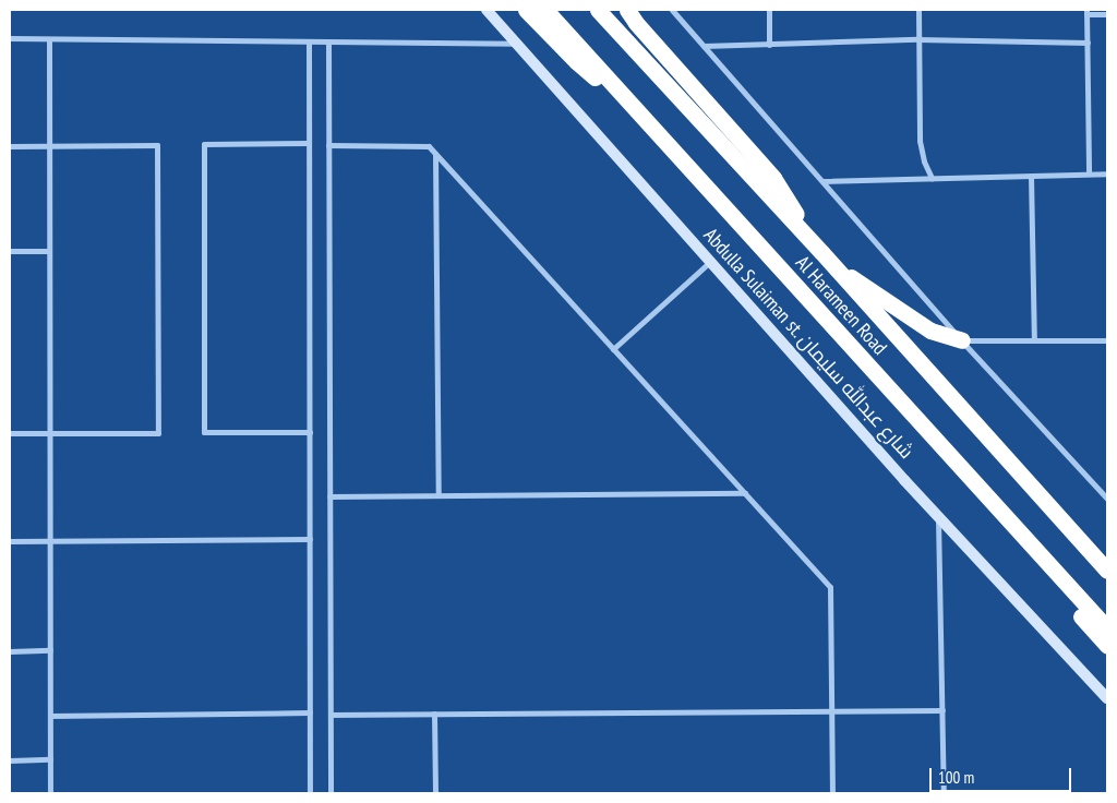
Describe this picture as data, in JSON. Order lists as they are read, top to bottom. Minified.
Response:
{"streets":{"highway":["Al Harameen Road"],"main road":["Abdulla Sulaiman st. شارع عبدالله سليمان"]},"scale_bar":"100 m"}
